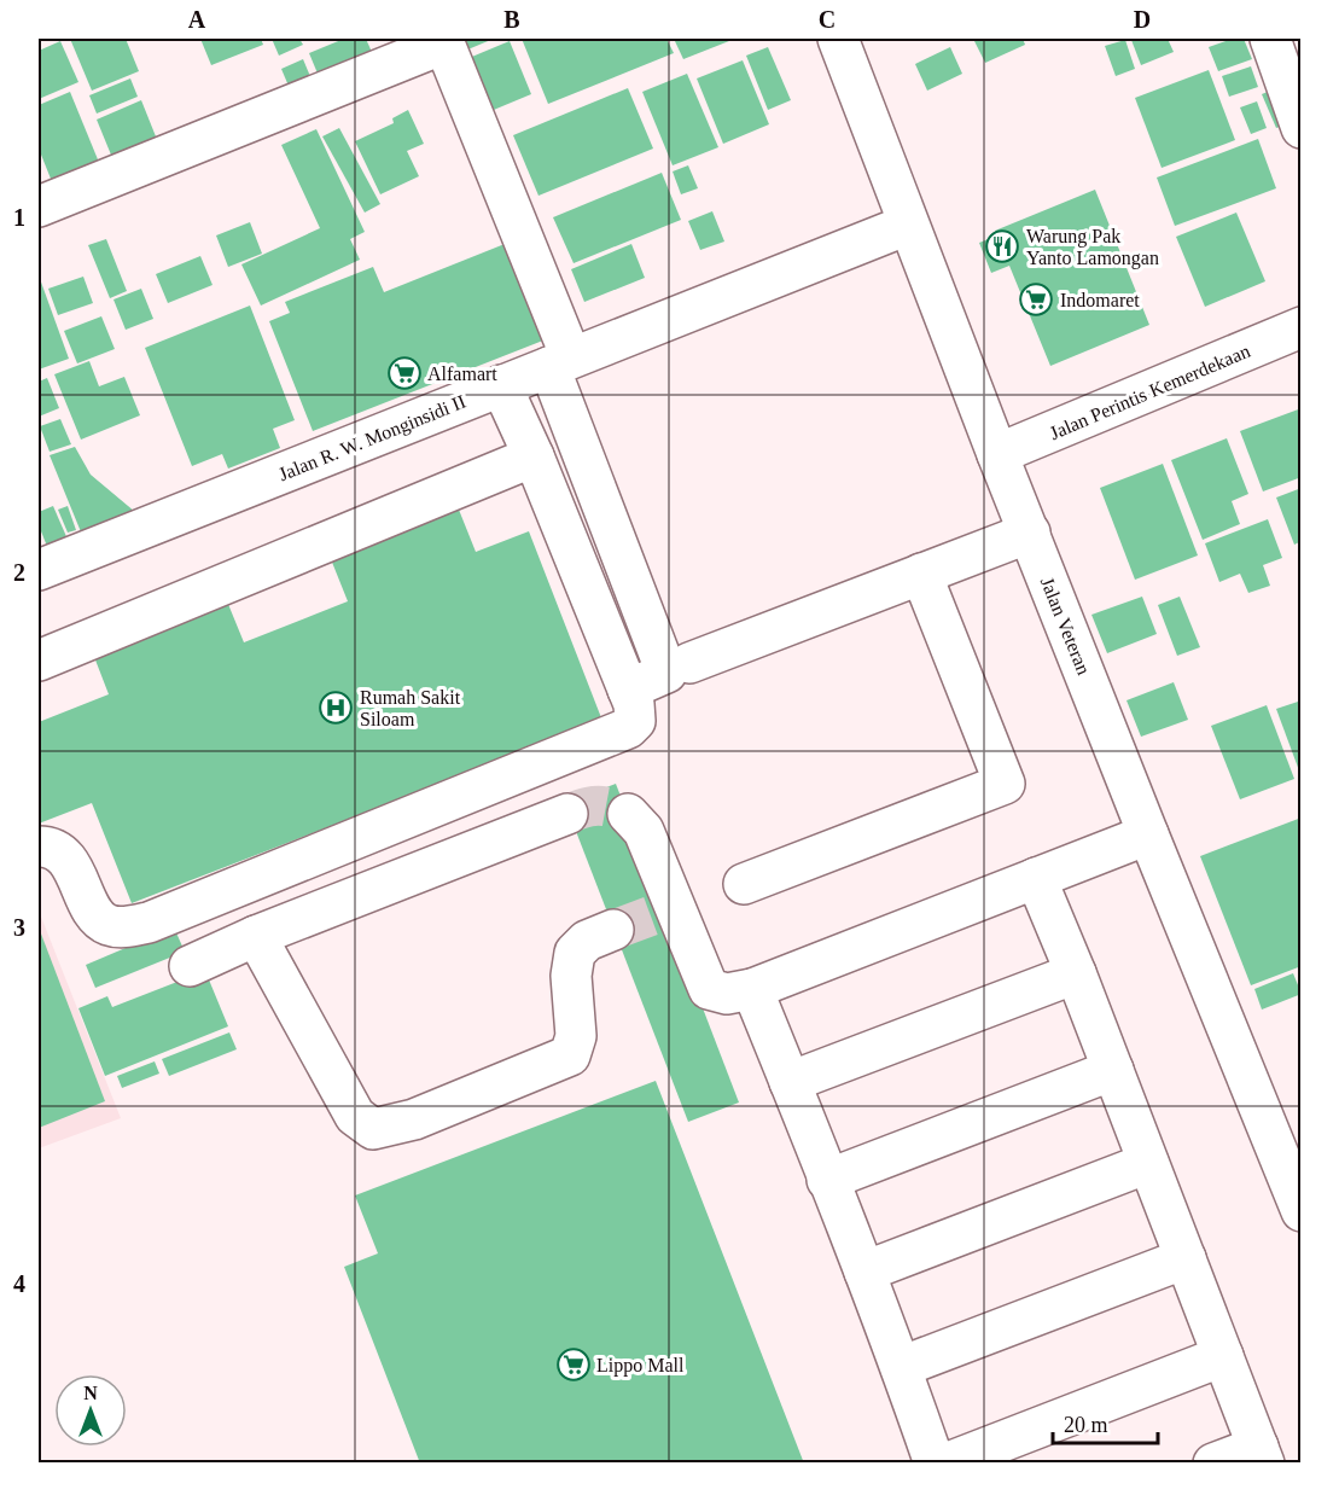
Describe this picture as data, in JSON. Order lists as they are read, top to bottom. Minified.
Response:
{"streets":{"street":["Jalan Perintis Kemerdekaan","Jalan R. W. Monginsidi II","Jalan Veteran"]},"crossings":[["Jalan Perintis Kemerdekaan","Jalan Veteran"],["Jalan R. W. Monginsidi II","Jalan Veteran"]],"places":{"restaurant":["Warung Pak Yanto Lamongan"],"supermarket":["Indomaret","Alfamart","Lippo Mall"],"hospital":["Rumah Sakit Siloam"]},"scale_bar":"20 m","north":"top","grid":{"columns":["A","B","C","D"],"rows":["1","2","3","4"]}}
